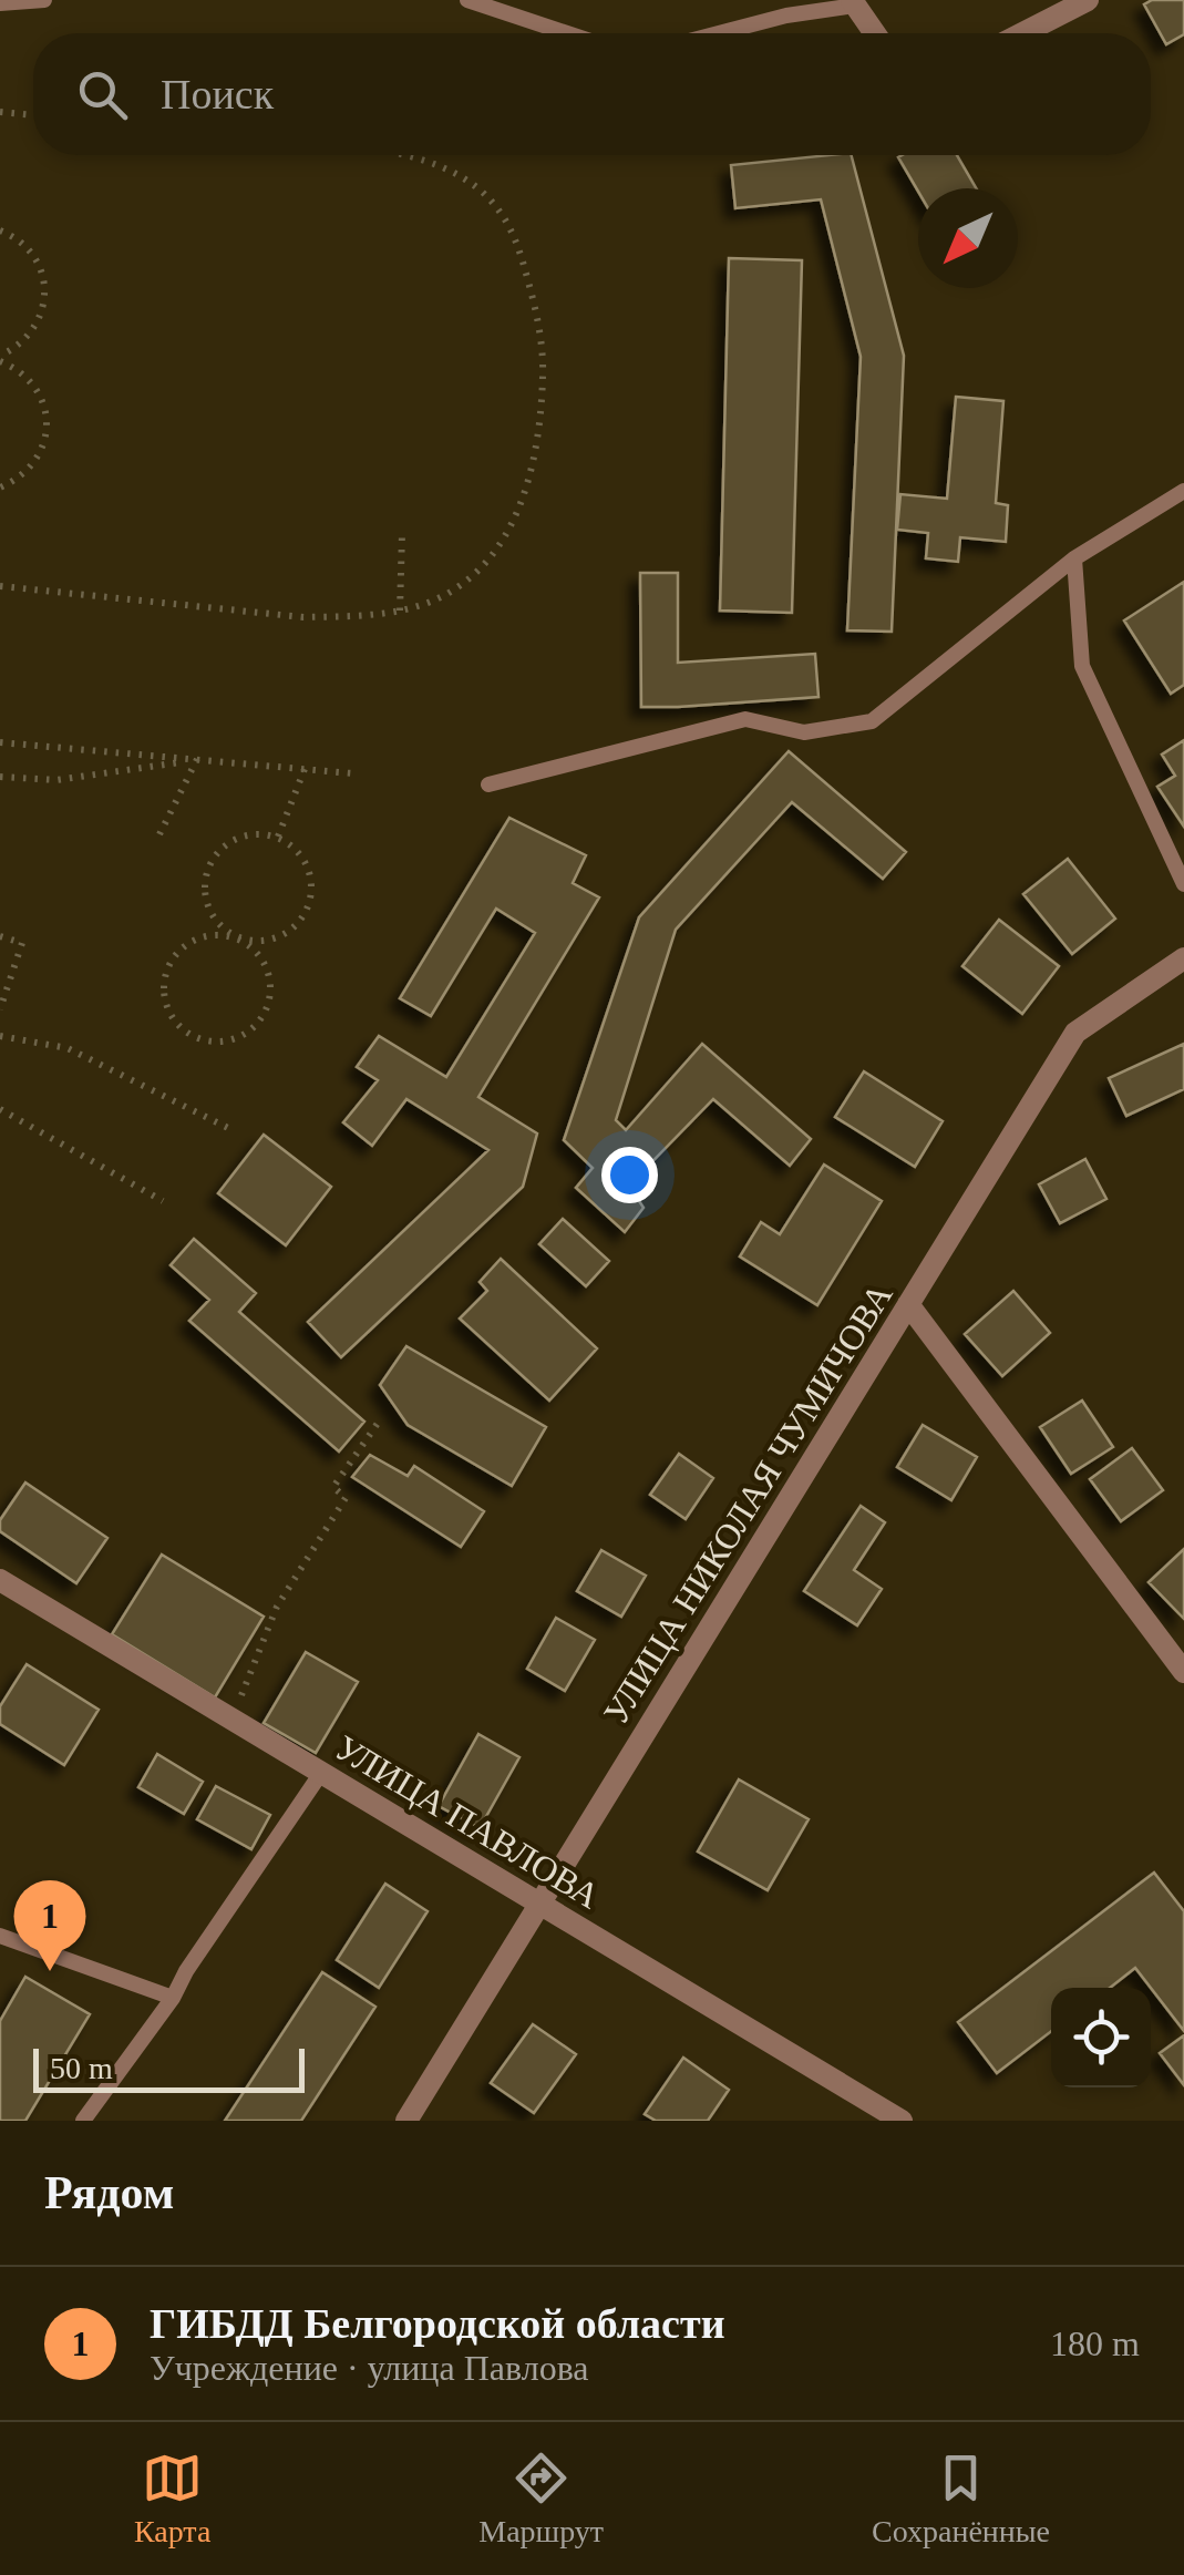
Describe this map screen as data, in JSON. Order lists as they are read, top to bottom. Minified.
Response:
{"streets":{"street":["УЛИЦА НИКОЛАЯ ЧУМИЧОВА","УЛИЦА ПАВЛОВА"]},"crossings":[["УЛИЦА НИКОЛАЯ ЧУМИЧОВА","УЛИЦА ПАВЛОВА"]],"scale_bar":"50 m","north":"bottom left","page":{"search":"Поиск","pins":"1","scale":"50 m","heading":"Рядом","list":[{"mark":"1","name":"ГИБДД Белгородской области","note":"Учреждение · улица Павлова","value":"180 m"}],"nav":["Карта","Маршрут","Сохранённые"]}}
